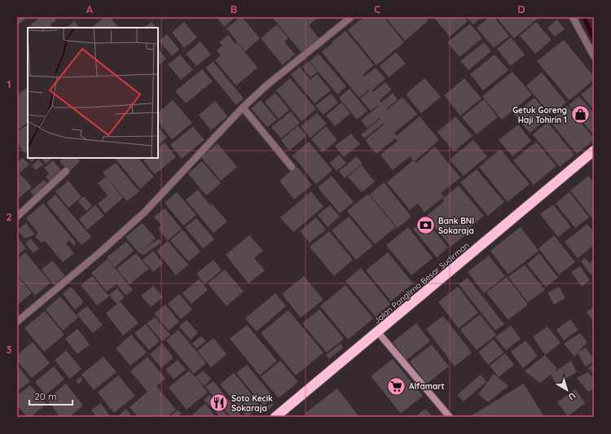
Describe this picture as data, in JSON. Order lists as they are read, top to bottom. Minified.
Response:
{"streets":{"highway":["Jalan Panglima Besar Sudirman"]},"places":{"shop":["Getuk Goreng Haji Tohirin 1"],"bank":["Bank BNI Sokaraja"],"supermarket":["Alfamart"],"restaurant":["Soto Kecik Sokaraja"]},"scale_bar":"20 m","north":"bottom right","grid":{"columns":["A","B","C","D"],"rows":["1","2","3"]}}
